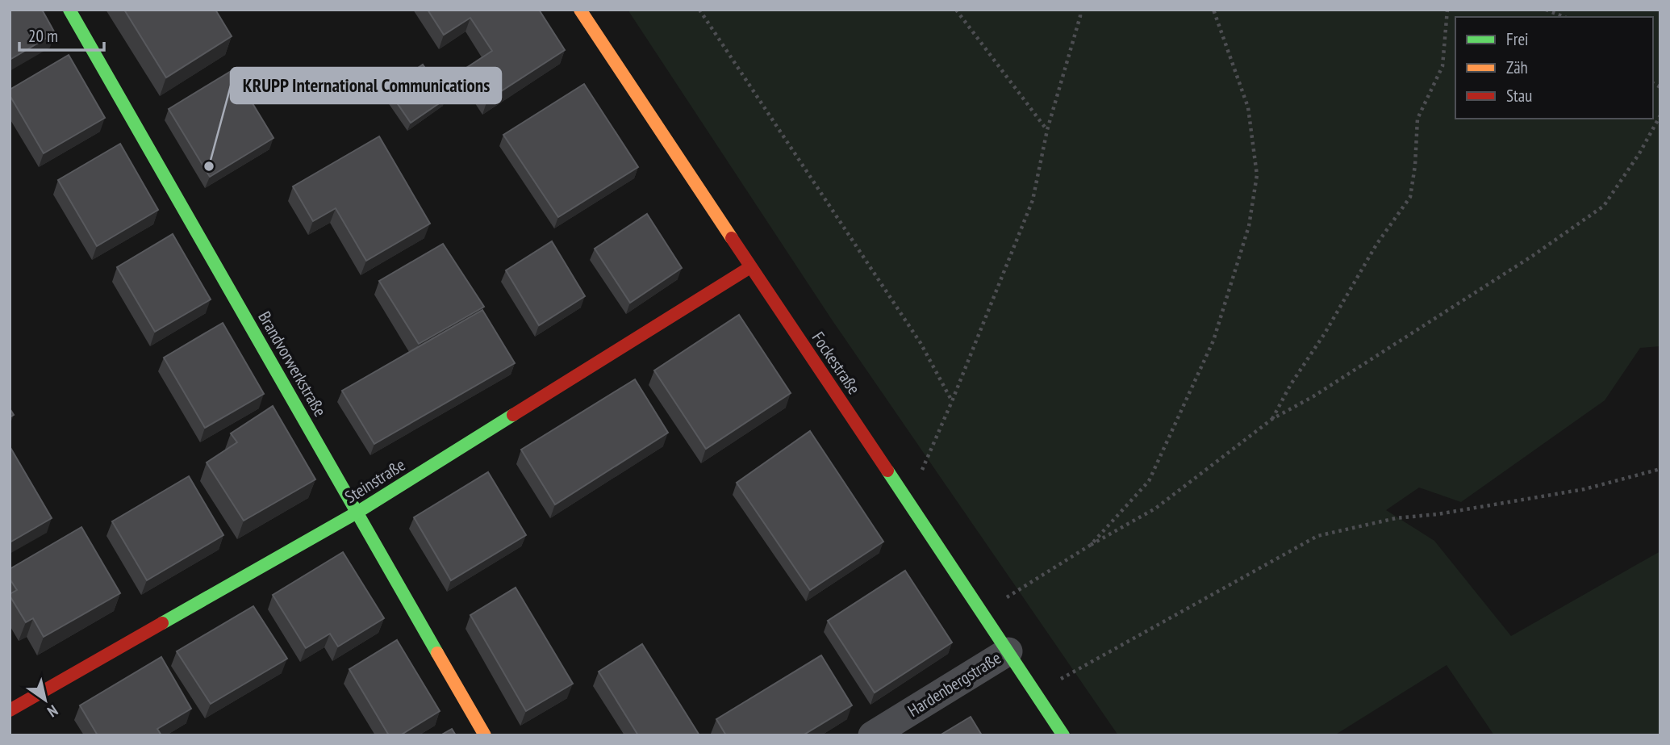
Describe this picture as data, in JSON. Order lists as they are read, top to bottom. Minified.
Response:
{"streets":{"street":["Fockestraße","Brandvorwerkstraße","Steinstraße","Hardenbergstraße"]},"crossings":[["Fockestraße","Steinstraße"],["Fockestraße","Hardenbergstraße"],["Brandvorwerkstraße","Steinstraße"]],"places":["KRUPP International Communications"],"legend":["Frei","Zäh","Stau"],"scale_bar":"20 m","north":"bottom right"}
